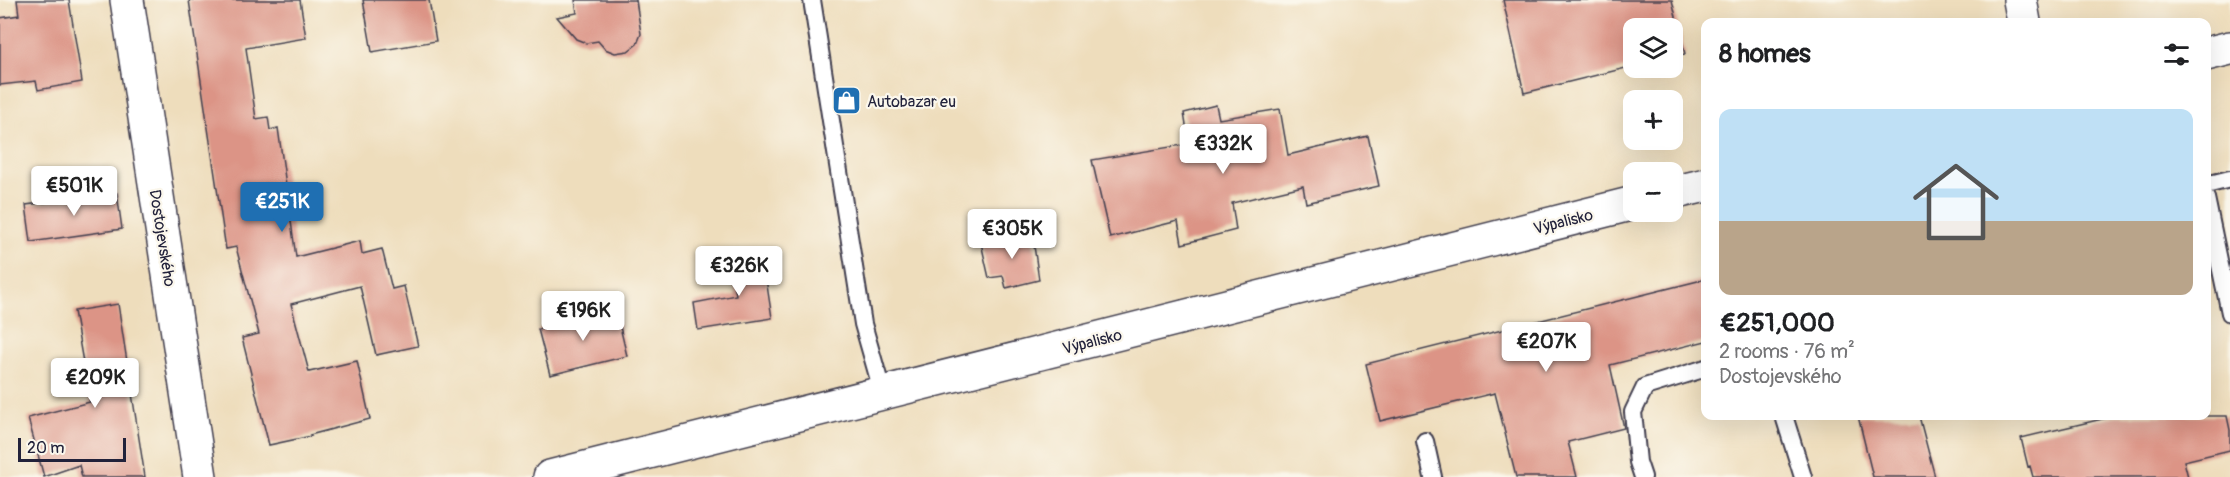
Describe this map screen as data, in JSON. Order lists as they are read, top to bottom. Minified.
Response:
{"streets":{"main road":["Výpalisko","Dostojevského"]},"places":{"shop":["Autobazar eu"]},"scale_bar":"20 m","page":{"map_buttons":["+","−"],"heading":"8 homes","list":[{"name":"€251,000","note":"2 rooms · 76 m² · Dostojevského"}],"price":["€332K","€501K","€251K","€305K","€326K","€196K","€207K","€209K"],"scale":"20 m"}}
